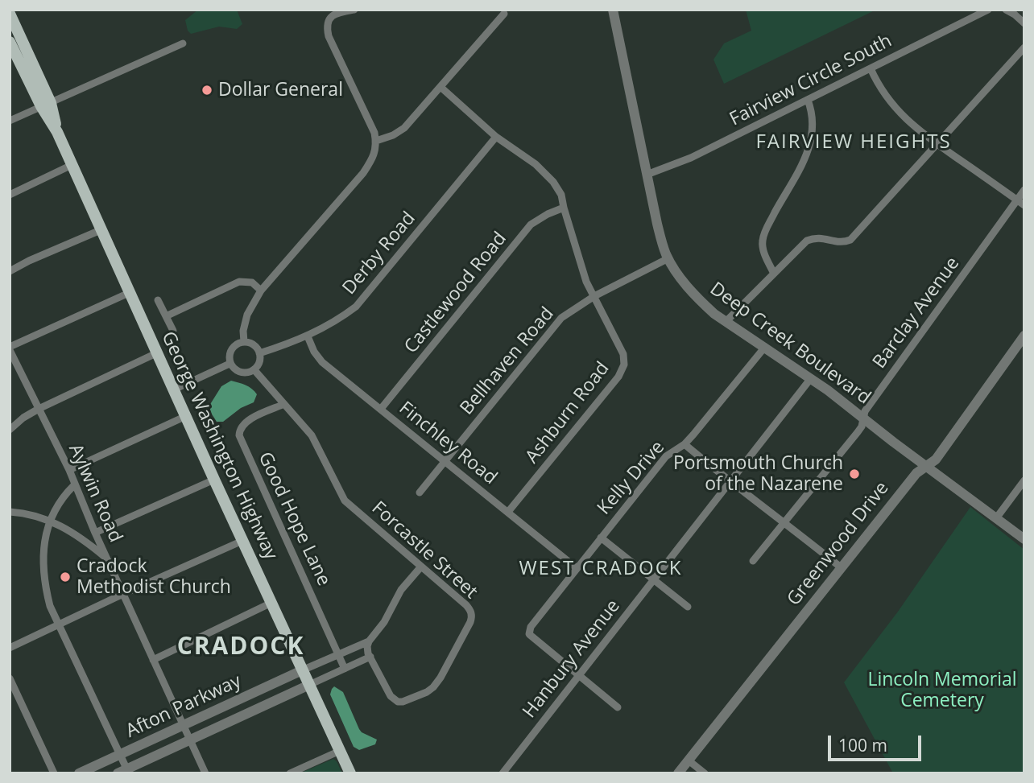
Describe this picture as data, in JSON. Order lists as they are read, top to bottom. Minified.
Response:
{"streets":{"main road":["George Washington Highway"],"street":["Fairview Circle South","Derby Road","Castlewood Road","Barclay Avenue","Deep Creek Boulevard","Bellhaven Road","Ashburn Road","Finchley Road","Kelly Drive","Aylwin Road","Good Hope Lane","Greenwood Drive","Forcastle Street","Hanbury Avenue","Afton Parkway"]},"crossings":[["Fairview Circle South","Deep Creek Boulevard"],["Derby Road","Finchley Road"],["Derby Road","Forcastle Street"],["Castlewood Road","Finchley Road"],["Barclay Avenue","Deep Creek Boulevard"],["Deep Creek Boulevard","Bellhaven Road"],["Deep Creek Boulevard","Kelly Drive"],["Deep Creek Boulevard","Greenwood Drive"],["Deep Creek Boulevard","Hanbury Avenue"],["Bellhaven Road","Ashburn Road"],["Bellhaven Road","Finchley Road"],["Ashburn Road","Finchley Road"],["Finchley Road","Kelly Drive"],["George Washington Highway","Afton Parkway"],["Kelly Drive","Hanbury Avenue"],["Aylwin Road","Afton Parkway"],["Good Hope Lane","Forcastle Street"]],"districts":["FAIRVIEW HEIGHTS","WEST CRADOCK","CRADOCK"],"parks":["Lincoln Memorial Cemetery"],"places":["Dollar General","Portsmouth Church of the Nazarene","Cradock Methodist Church"],"scale_bar":"100 m"}
